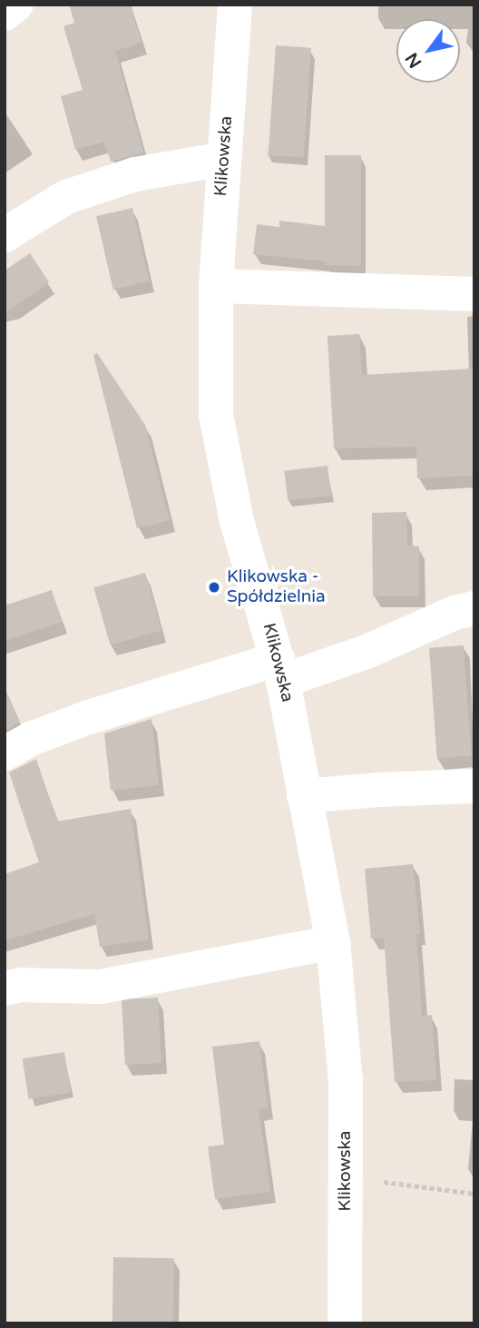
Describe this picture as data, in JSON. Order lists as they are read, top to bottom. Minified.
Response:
{"streets":{"street":["Klikowska"]},"places":["Klikowska - Spółdzielnia"],"north":"bottom left"}
